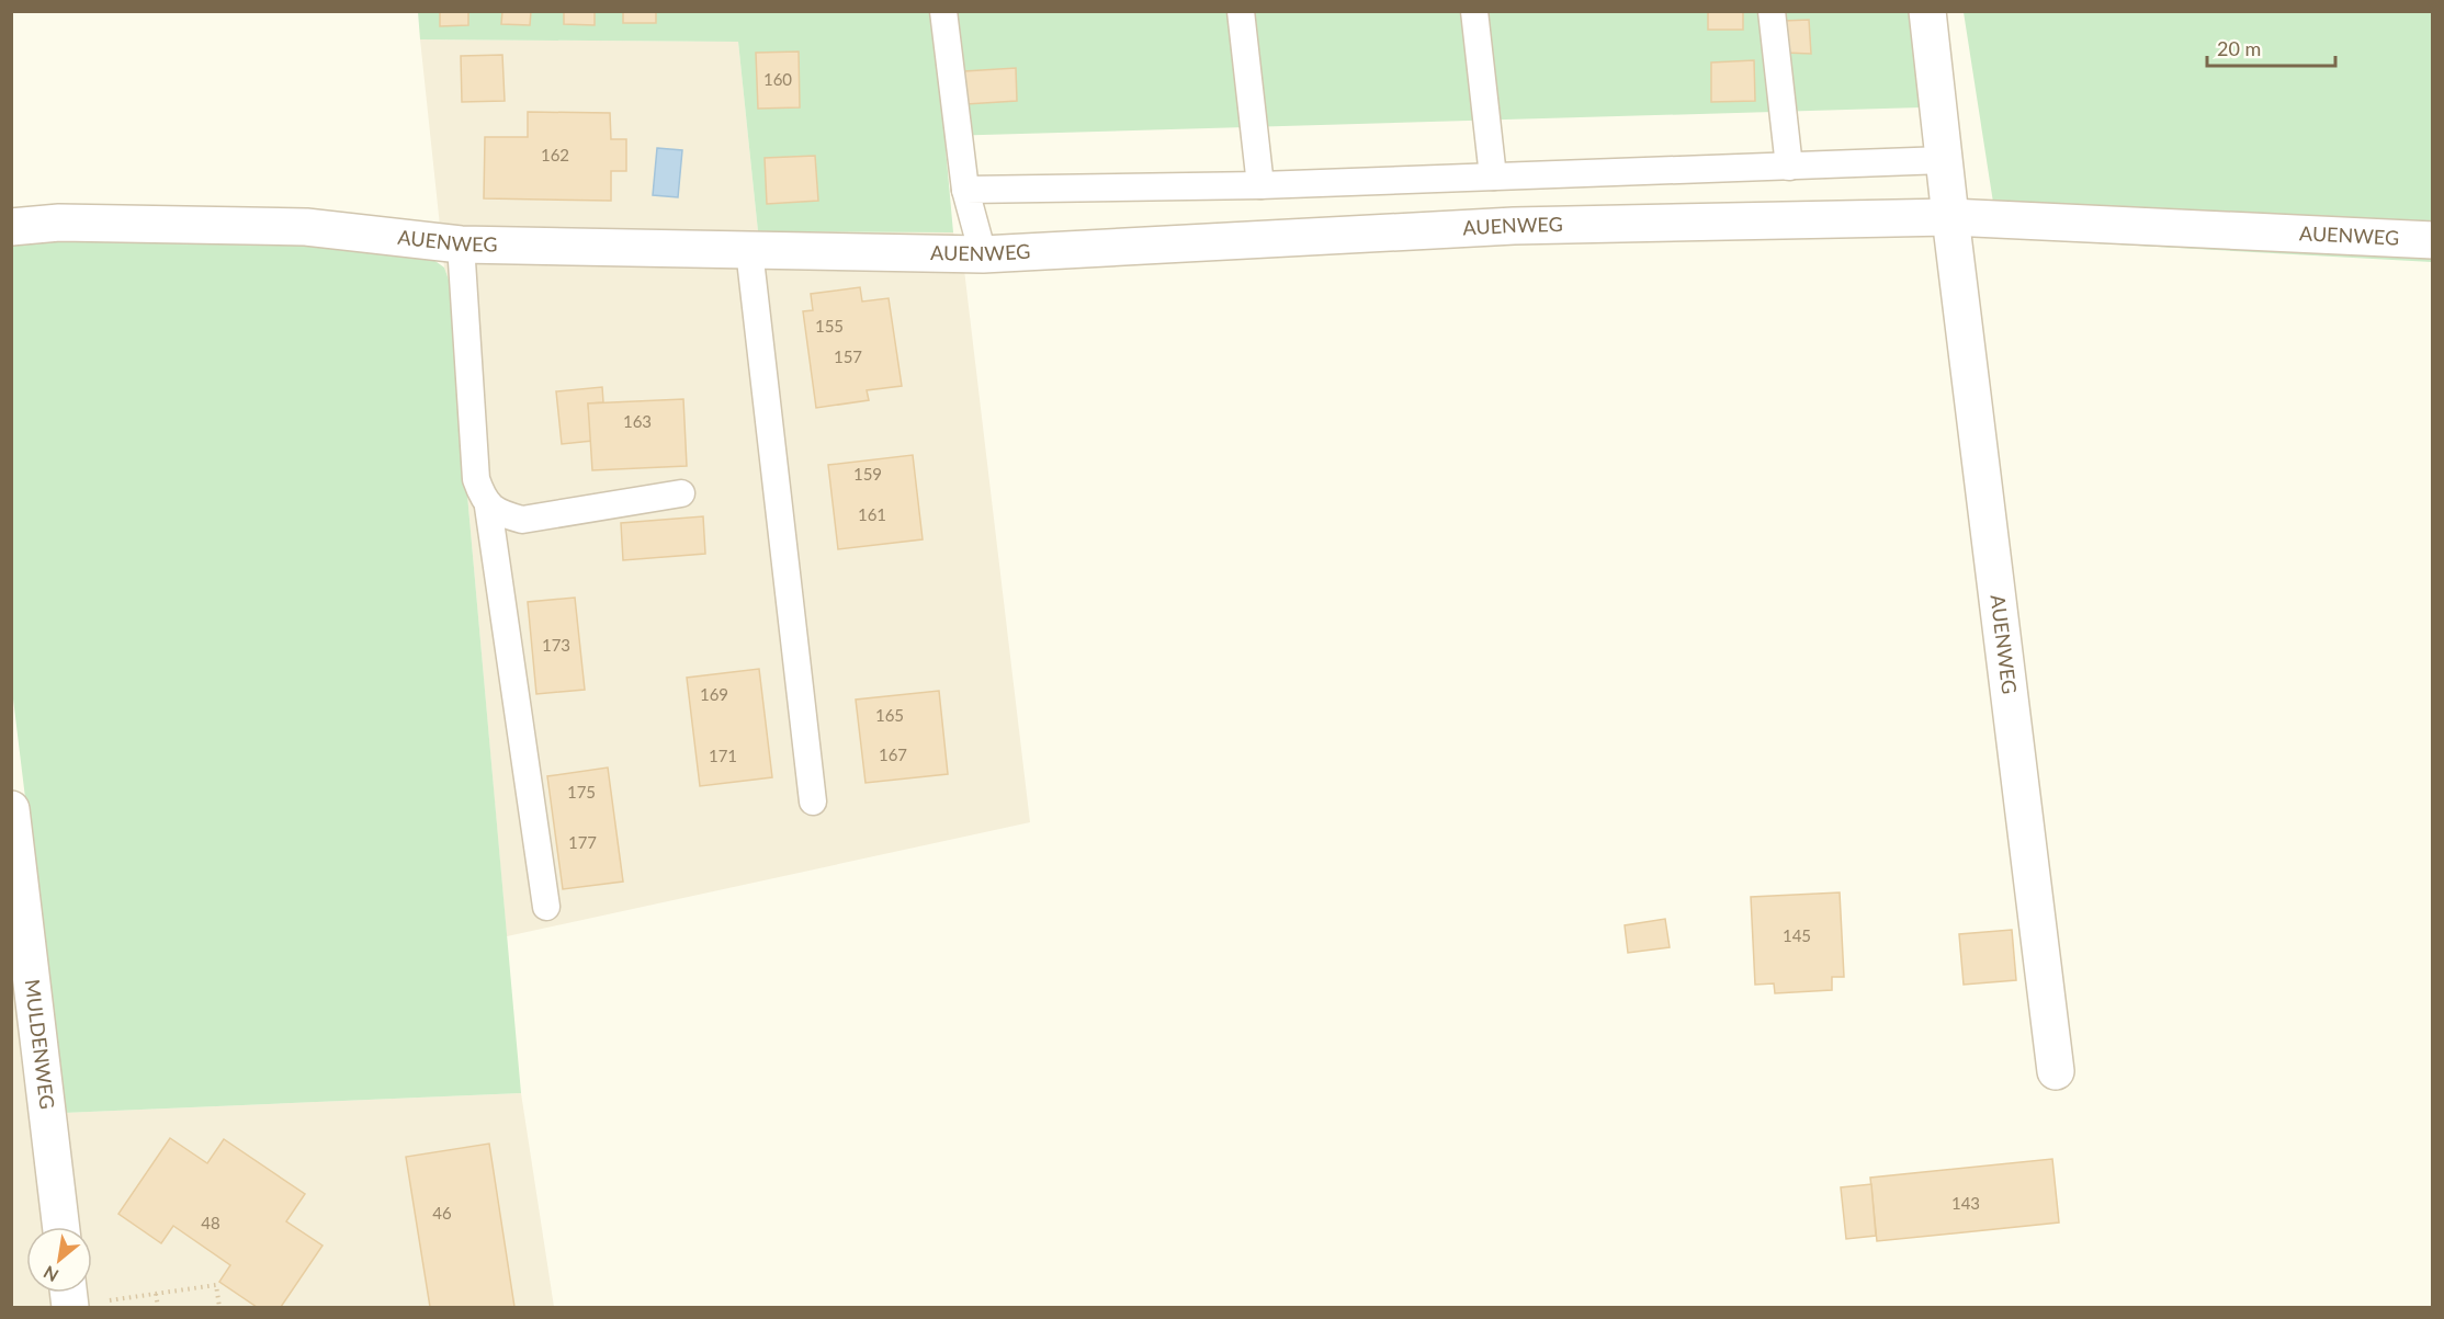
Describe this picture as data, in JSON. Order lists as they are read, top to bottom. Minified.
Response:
{"streets":{"street":["AUENWEG","MULDENWEG"]},"house_numbers":["160","162","155","157","163","159","161","173","169","165","167","171","175","177","145","143","46","48"],"scale_bar":"20 m","north":"bottom left"}
